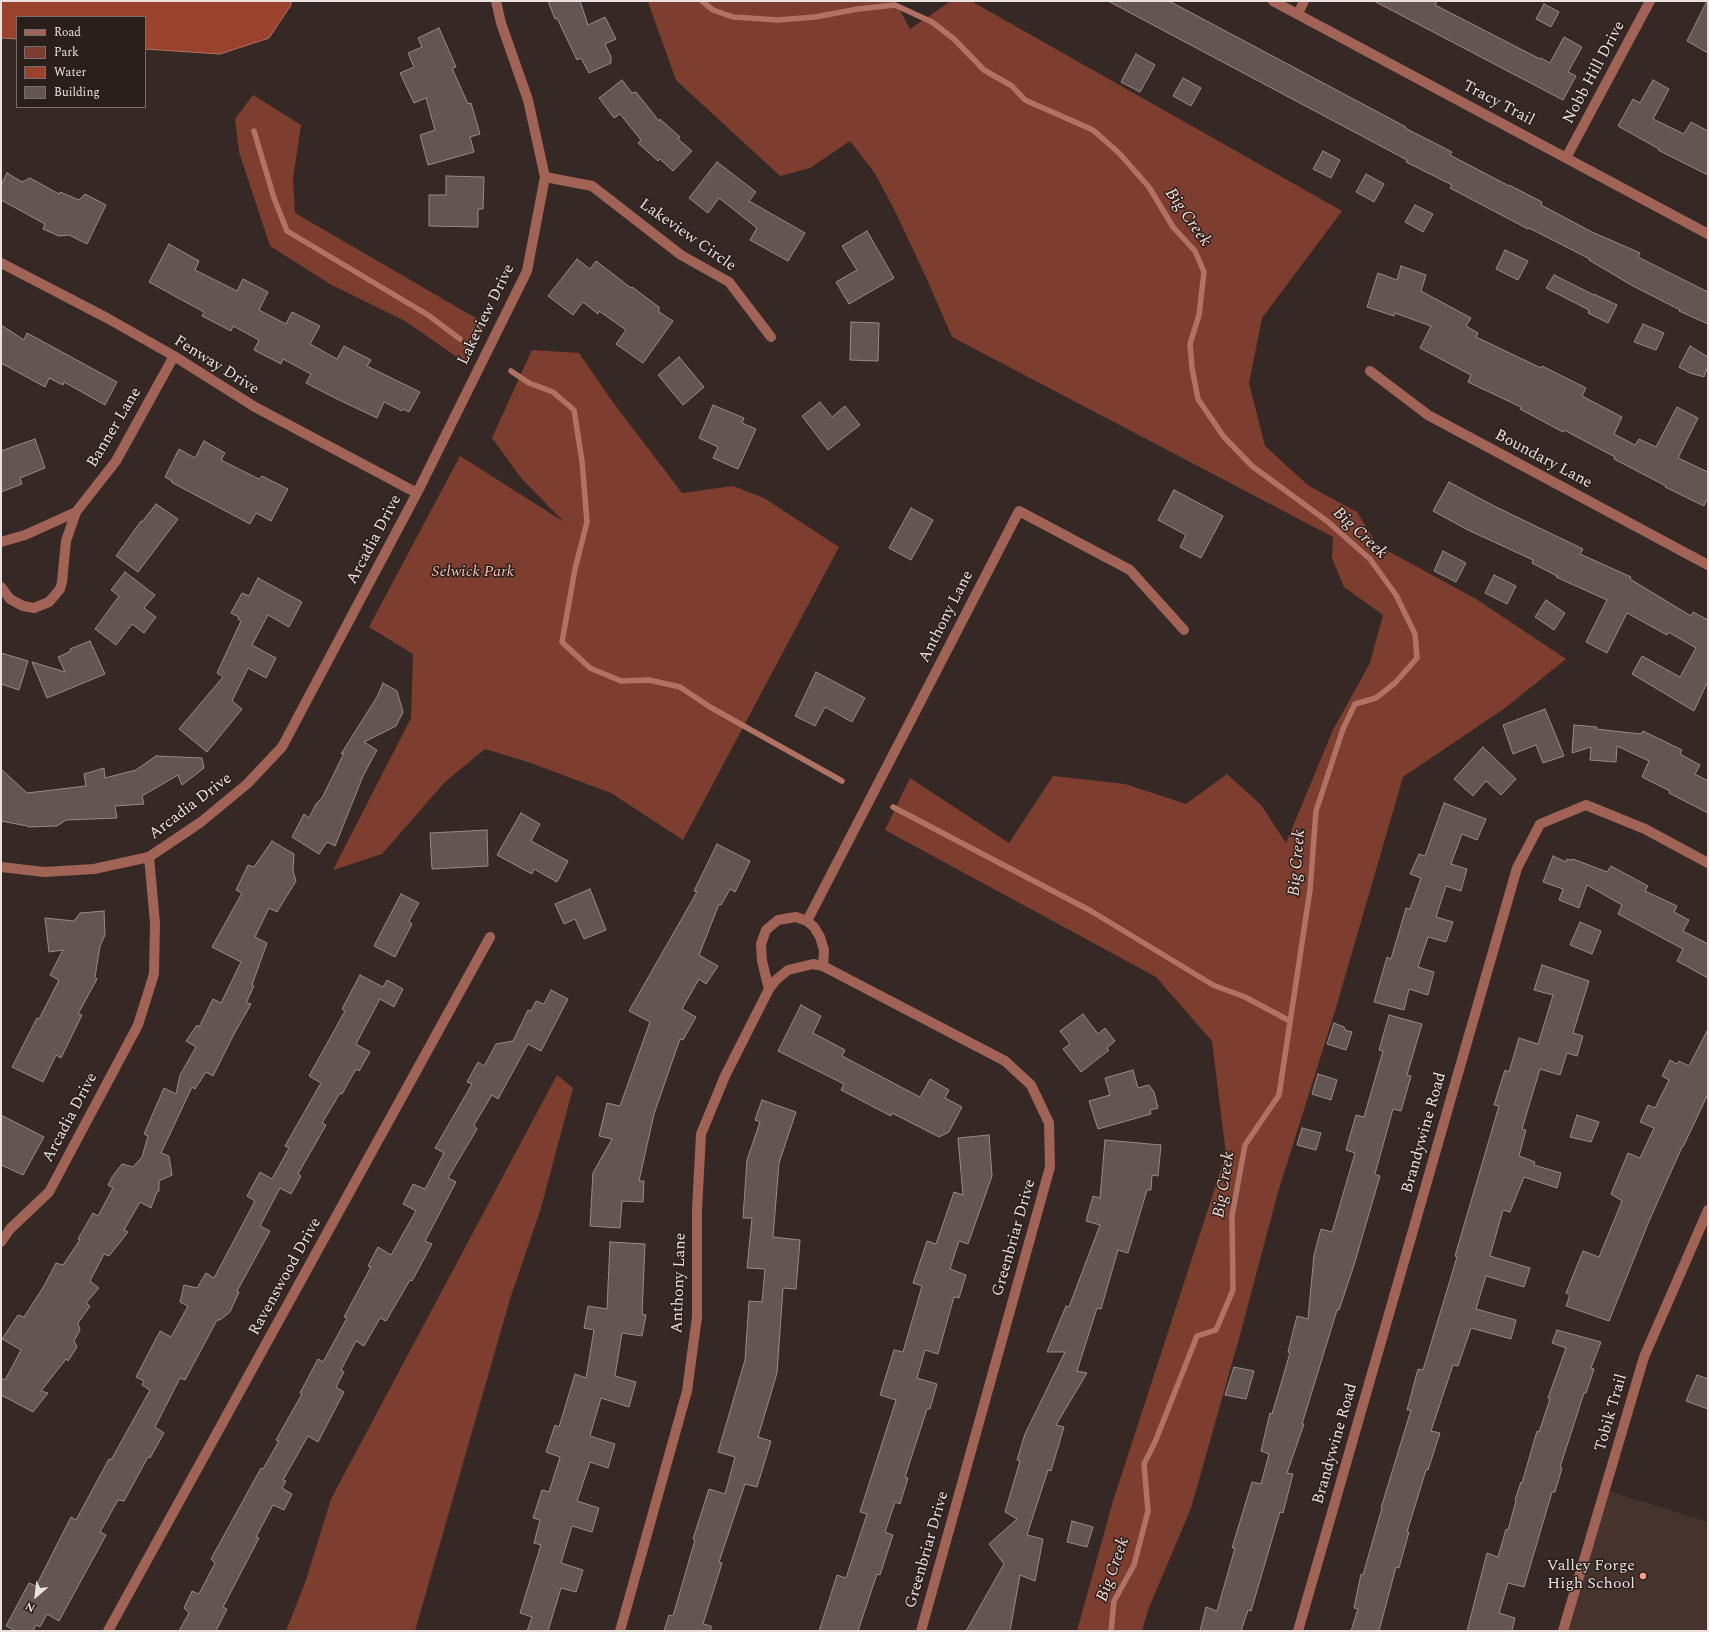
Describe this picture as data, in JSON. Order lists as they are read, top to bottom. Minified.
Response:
{"streets":{"street":["Nobb Hill Drive","Tracy Trail","Lakeview Circle","Lakeview Drive","Fenway Drive","Banner Lane","Boundary Lane","Arcadia Drive","Anthony Lane","Brandywine Road","Greenbriar Drive","Ravenswood Drive","Tobik Trail"]},"crossings":[["Nobb Hill Drive","Tracy Trail"],["Lakeview Circle","Lakeview Drive"],["Lakeview Drive","Fenway Drive"],["Lakeview Drive","Arcadia Drive"],["Fenway Drive","Banner Lane"],["Fenway Drive","Arcadia Drive"],["Anthony Lane","Greenbriar Drive"]],"water":["Big Creek"],"parks":["Selwick Park"],"places":["Valley Forge High School"],"legend":["Road","Park","Water","Building"],"north":"bottom left"}
